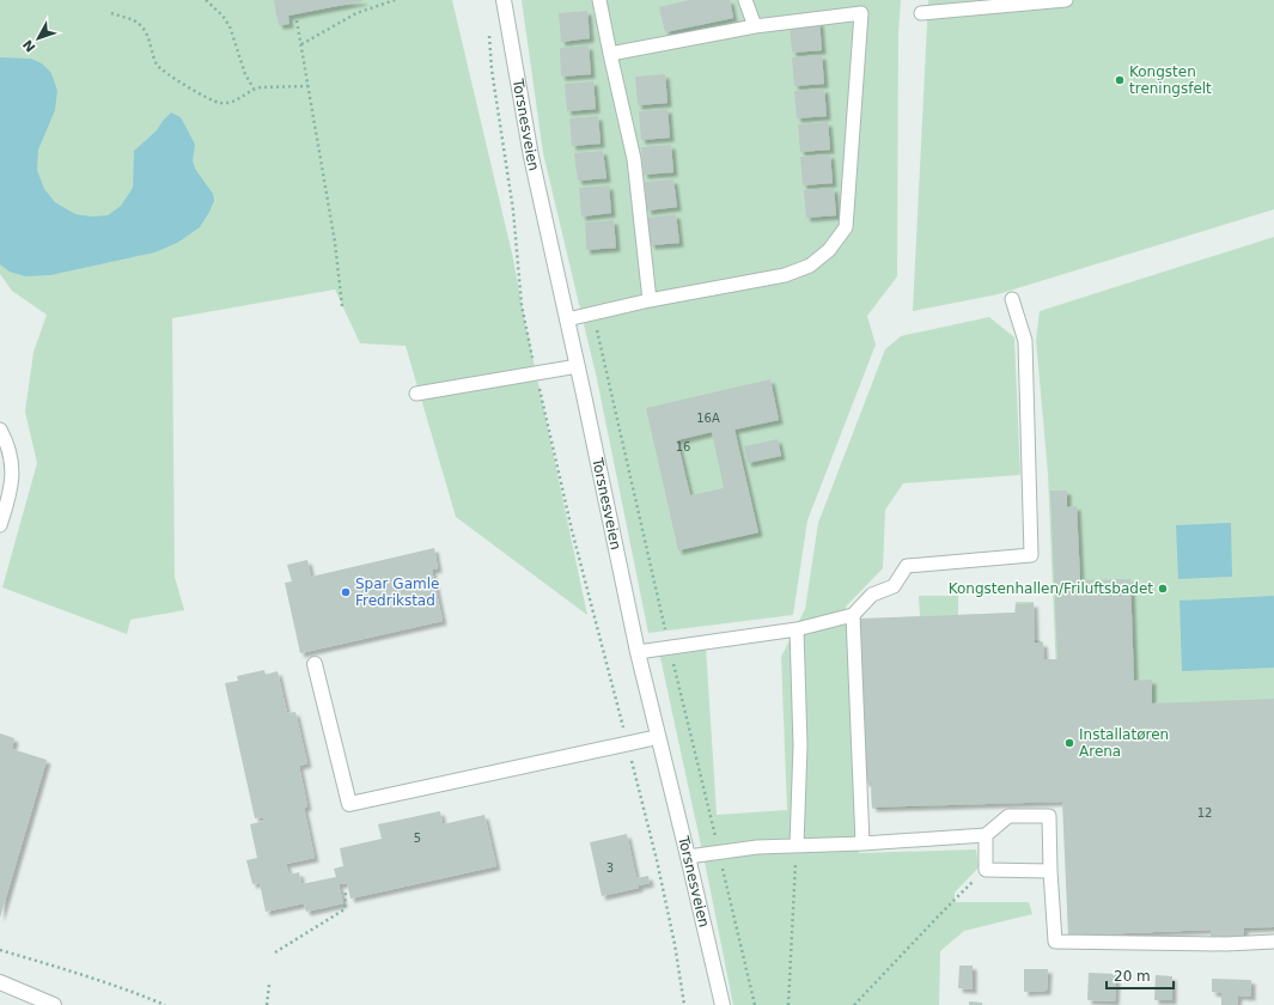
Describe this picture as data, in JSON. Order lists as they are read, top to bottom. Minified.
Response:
{"streets":{"street":["Torsnesveien"]},"places":["Kongsten treningsfelt","Kongstenhallen/Friluftsbadet","Spar Gamle Fredrikstad","Installatøren Arena"],"house_numbers":["16A","16","12","5","3"],"scale_bar":"20 m","north":"bottom left"}
